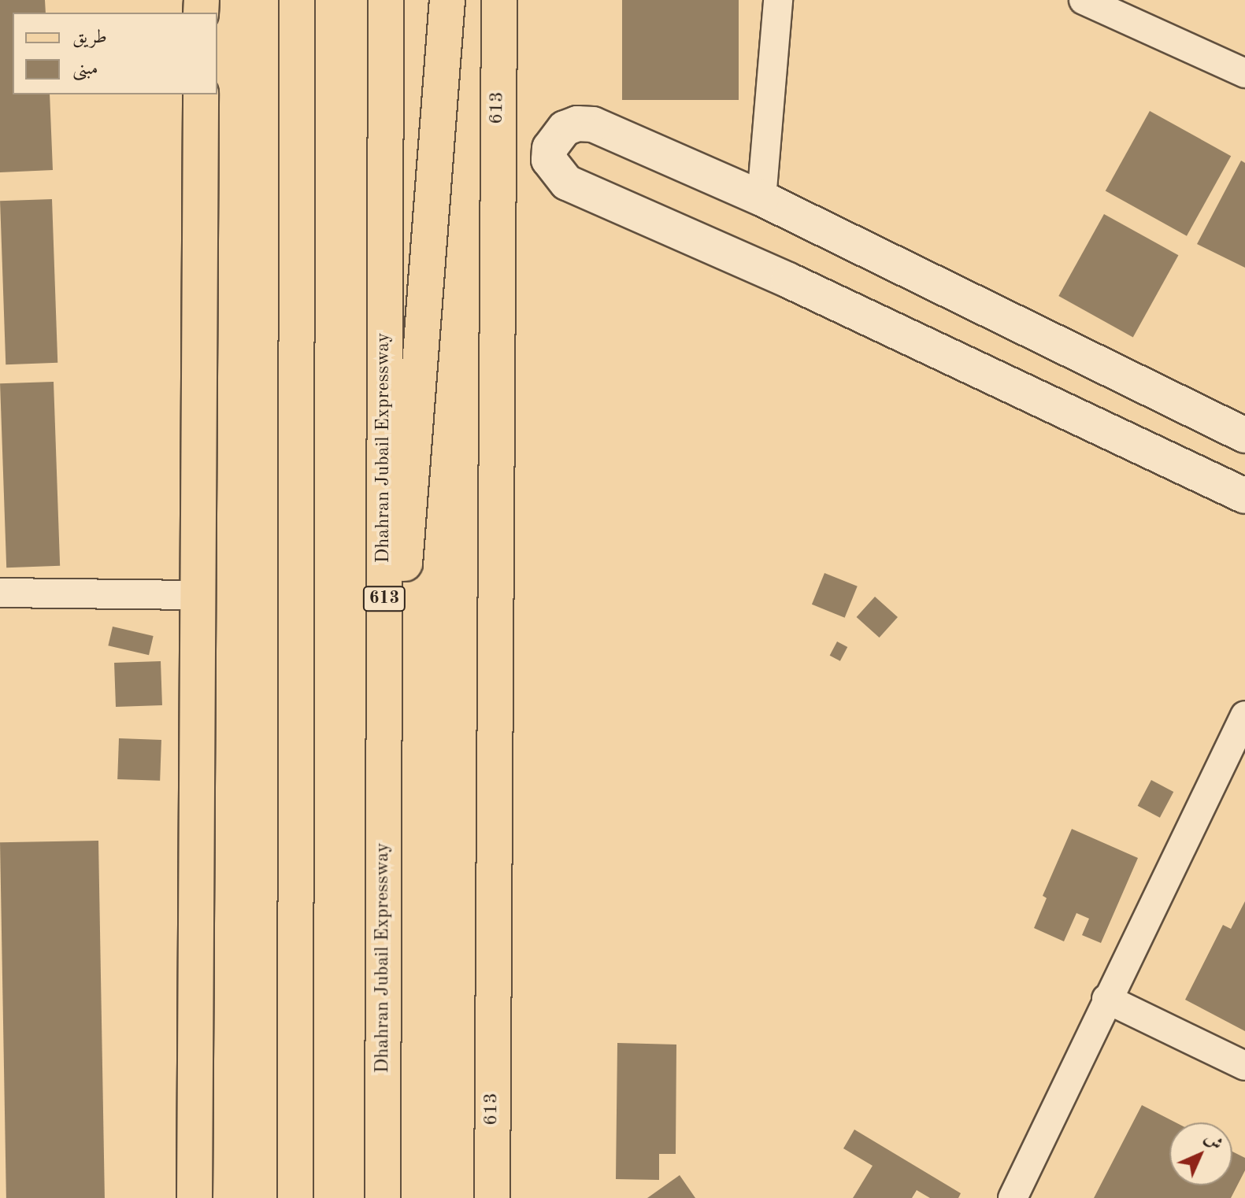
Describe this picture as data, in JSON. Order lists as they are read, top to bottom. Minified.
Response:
{"streets":{"main road":["613","Dhahran Jubail Expressway"]},"legend":["طريق","مبنى"],"north":"top right"}
